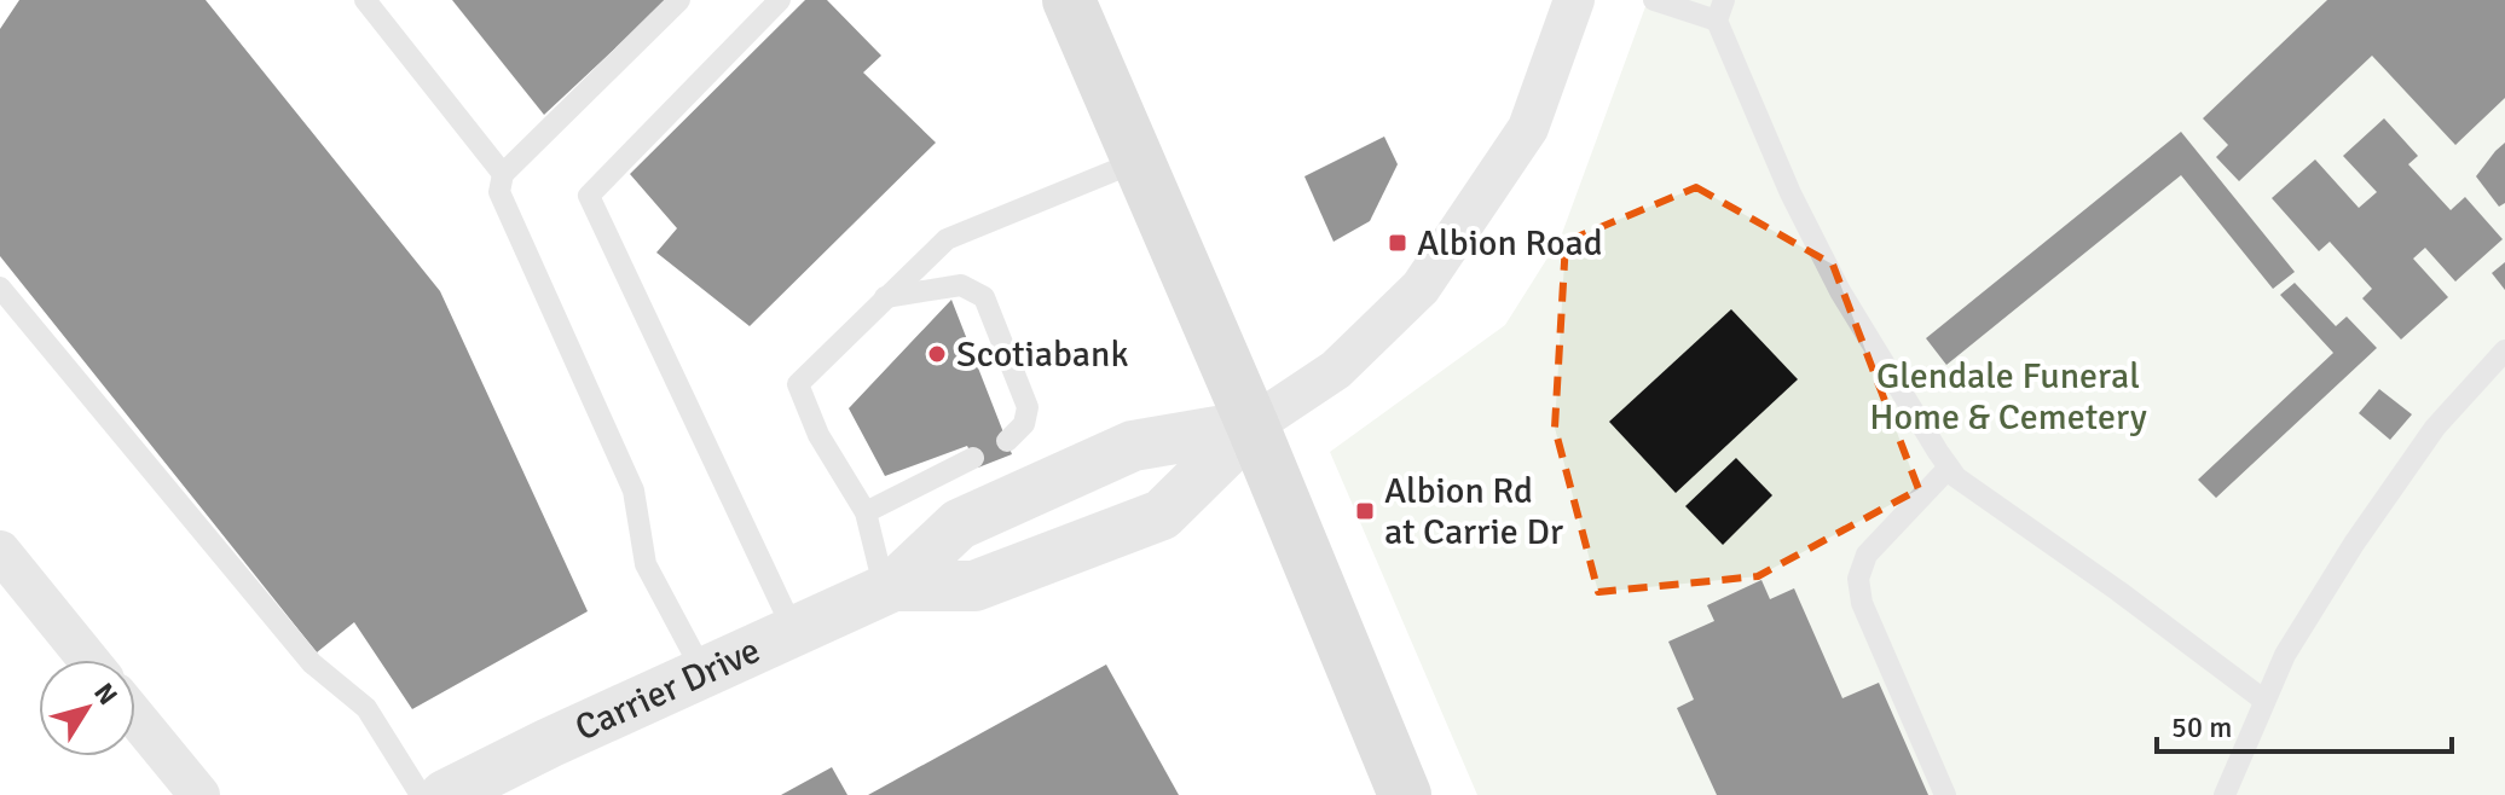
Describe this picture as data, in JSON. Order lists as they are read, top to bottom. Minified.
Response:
{"streets":{"street":["Carrier Drive"]},"parks":["Glendale Funeral Home & Cemetery"],"places":{"transit":["Albion Road","Albion Rd at Carrie Dr"],"other":["Scotiabank"]},"scale_bar":"50 m","north":"top right"}
